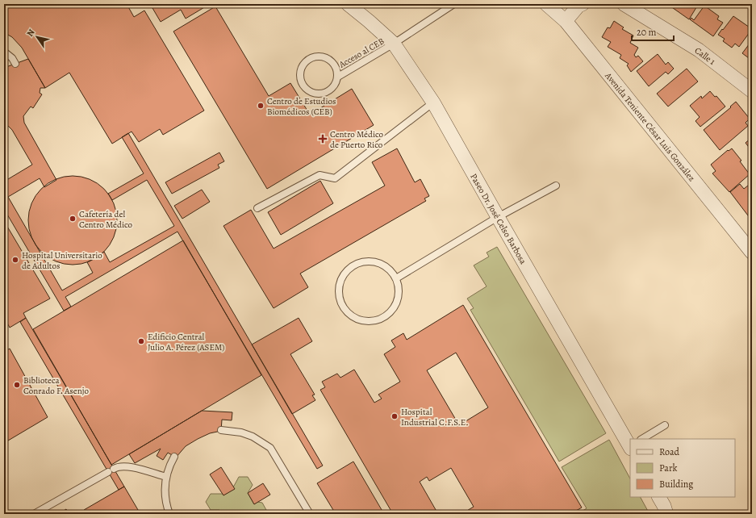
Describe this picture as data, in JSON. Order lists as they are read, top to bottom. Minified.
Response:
{"streets":{"street":["Calle 1","Avenida Teniente César Luis González","Paseo Dr. José Celso Barbosa"],"lane":["Acceso al CEB"]},"crossings":[["Acceso al CEB","Paseo Dr. José Celso Barbosa"]],"places":{"other":["Centro de Estudios Biomédicos (CEB)","Cafetería del Centro Médico","Hospital Universitario de Adultos","Edificio Central Julio A. Pérez (ASEM)","Biblioteca Conrado F. Asenjo","Hospital Industrial C.F.S.E."],"health":["Centro Médico de Puerto Rico"]},"legend":["Road","Park","Building"],"scale_bar":"20 m","north":"top left"}
